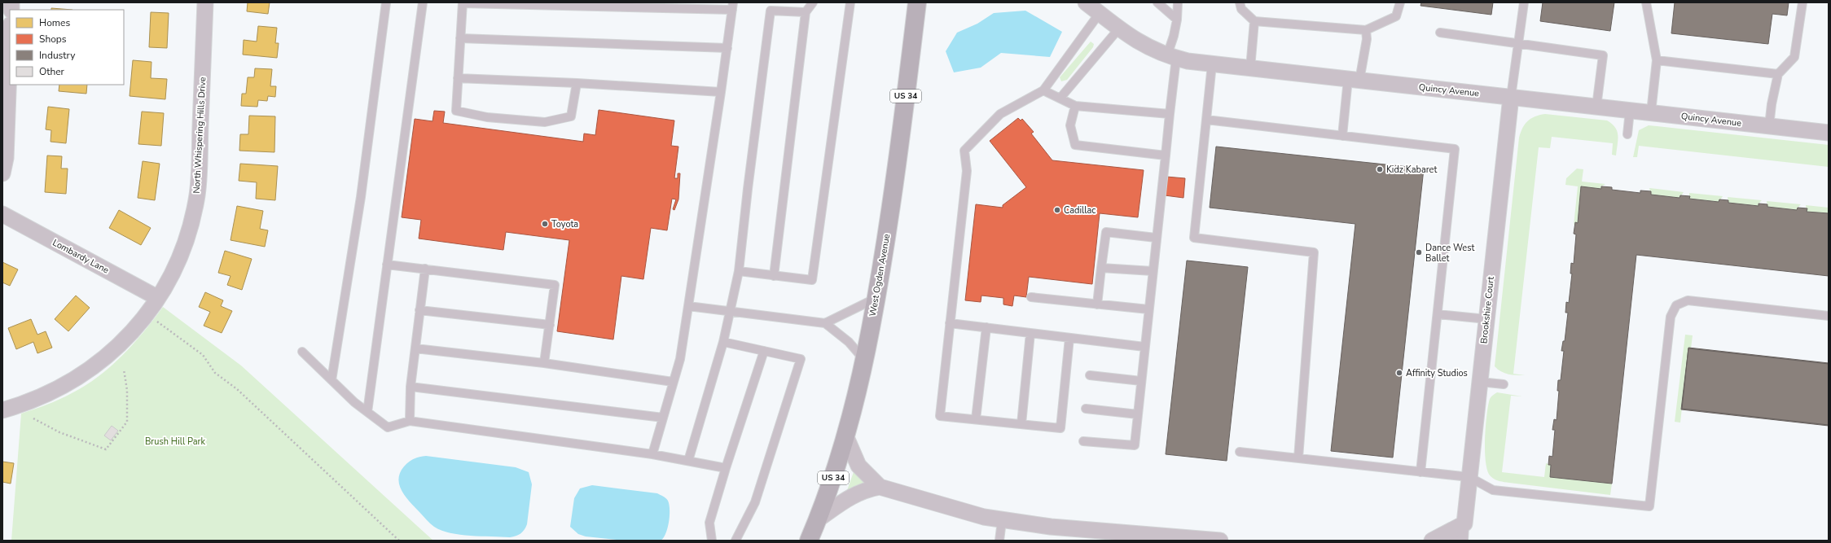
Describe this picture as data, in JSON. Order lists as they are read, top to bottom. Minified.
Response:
{"streets":{"main road":["US 34","West Ogden Avenue"],"street":["Quincy Avenue","North Whispering Hills Drive","Lombardy Lane","Brookshire Court"]},"crossings":[["Quincy Avenue","Brookshire Court"],["North Whispering Hills Drive","Lombardy Lane"]],"parks":["Brush Hill Park"],"places":["Kidz Kabaret","Cadillac","Toyota","Dance West Ballet","Affinity Studios"],"legend":["Homes","Shops","Industry","Other"]}
